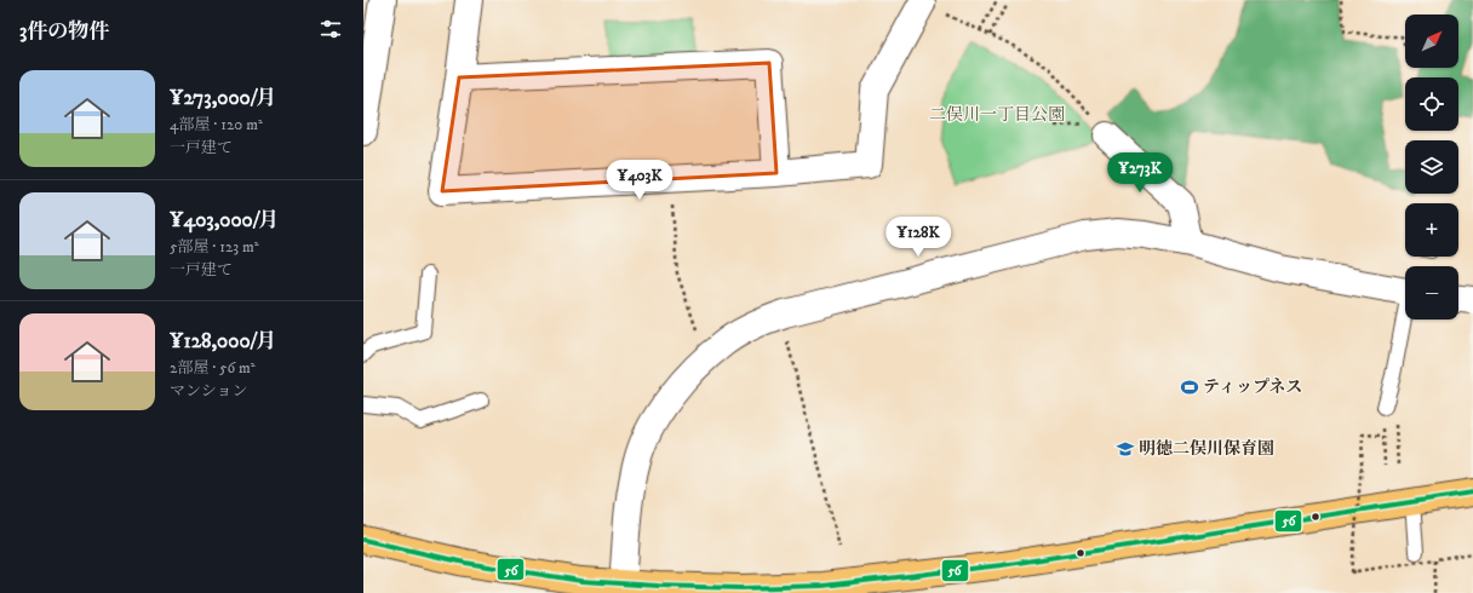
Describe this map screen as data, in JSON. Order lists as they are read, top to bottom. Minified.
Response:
{"parks":["二俣川一丁目公園"],"places":{"sports":["ティップネス"],"school or university":["明徳二俣川保育園"]},"lines":["transit line 56"],"north":"top right","page":{"heading":"3件の物件","map_buttons":["+","−"],"list":[{"name":"¥273,000/月","note":"4部屋 · 120 m² · 一戸建て"},{"name":"¥403,000/月","note":"5部屋 · 123 m² · 一戸建て"},{"name":"¥128,000/月","note":"2部屋 · 56 m² · マンション"}],"price":["¥273K","¥403K","¥128K"]}}
